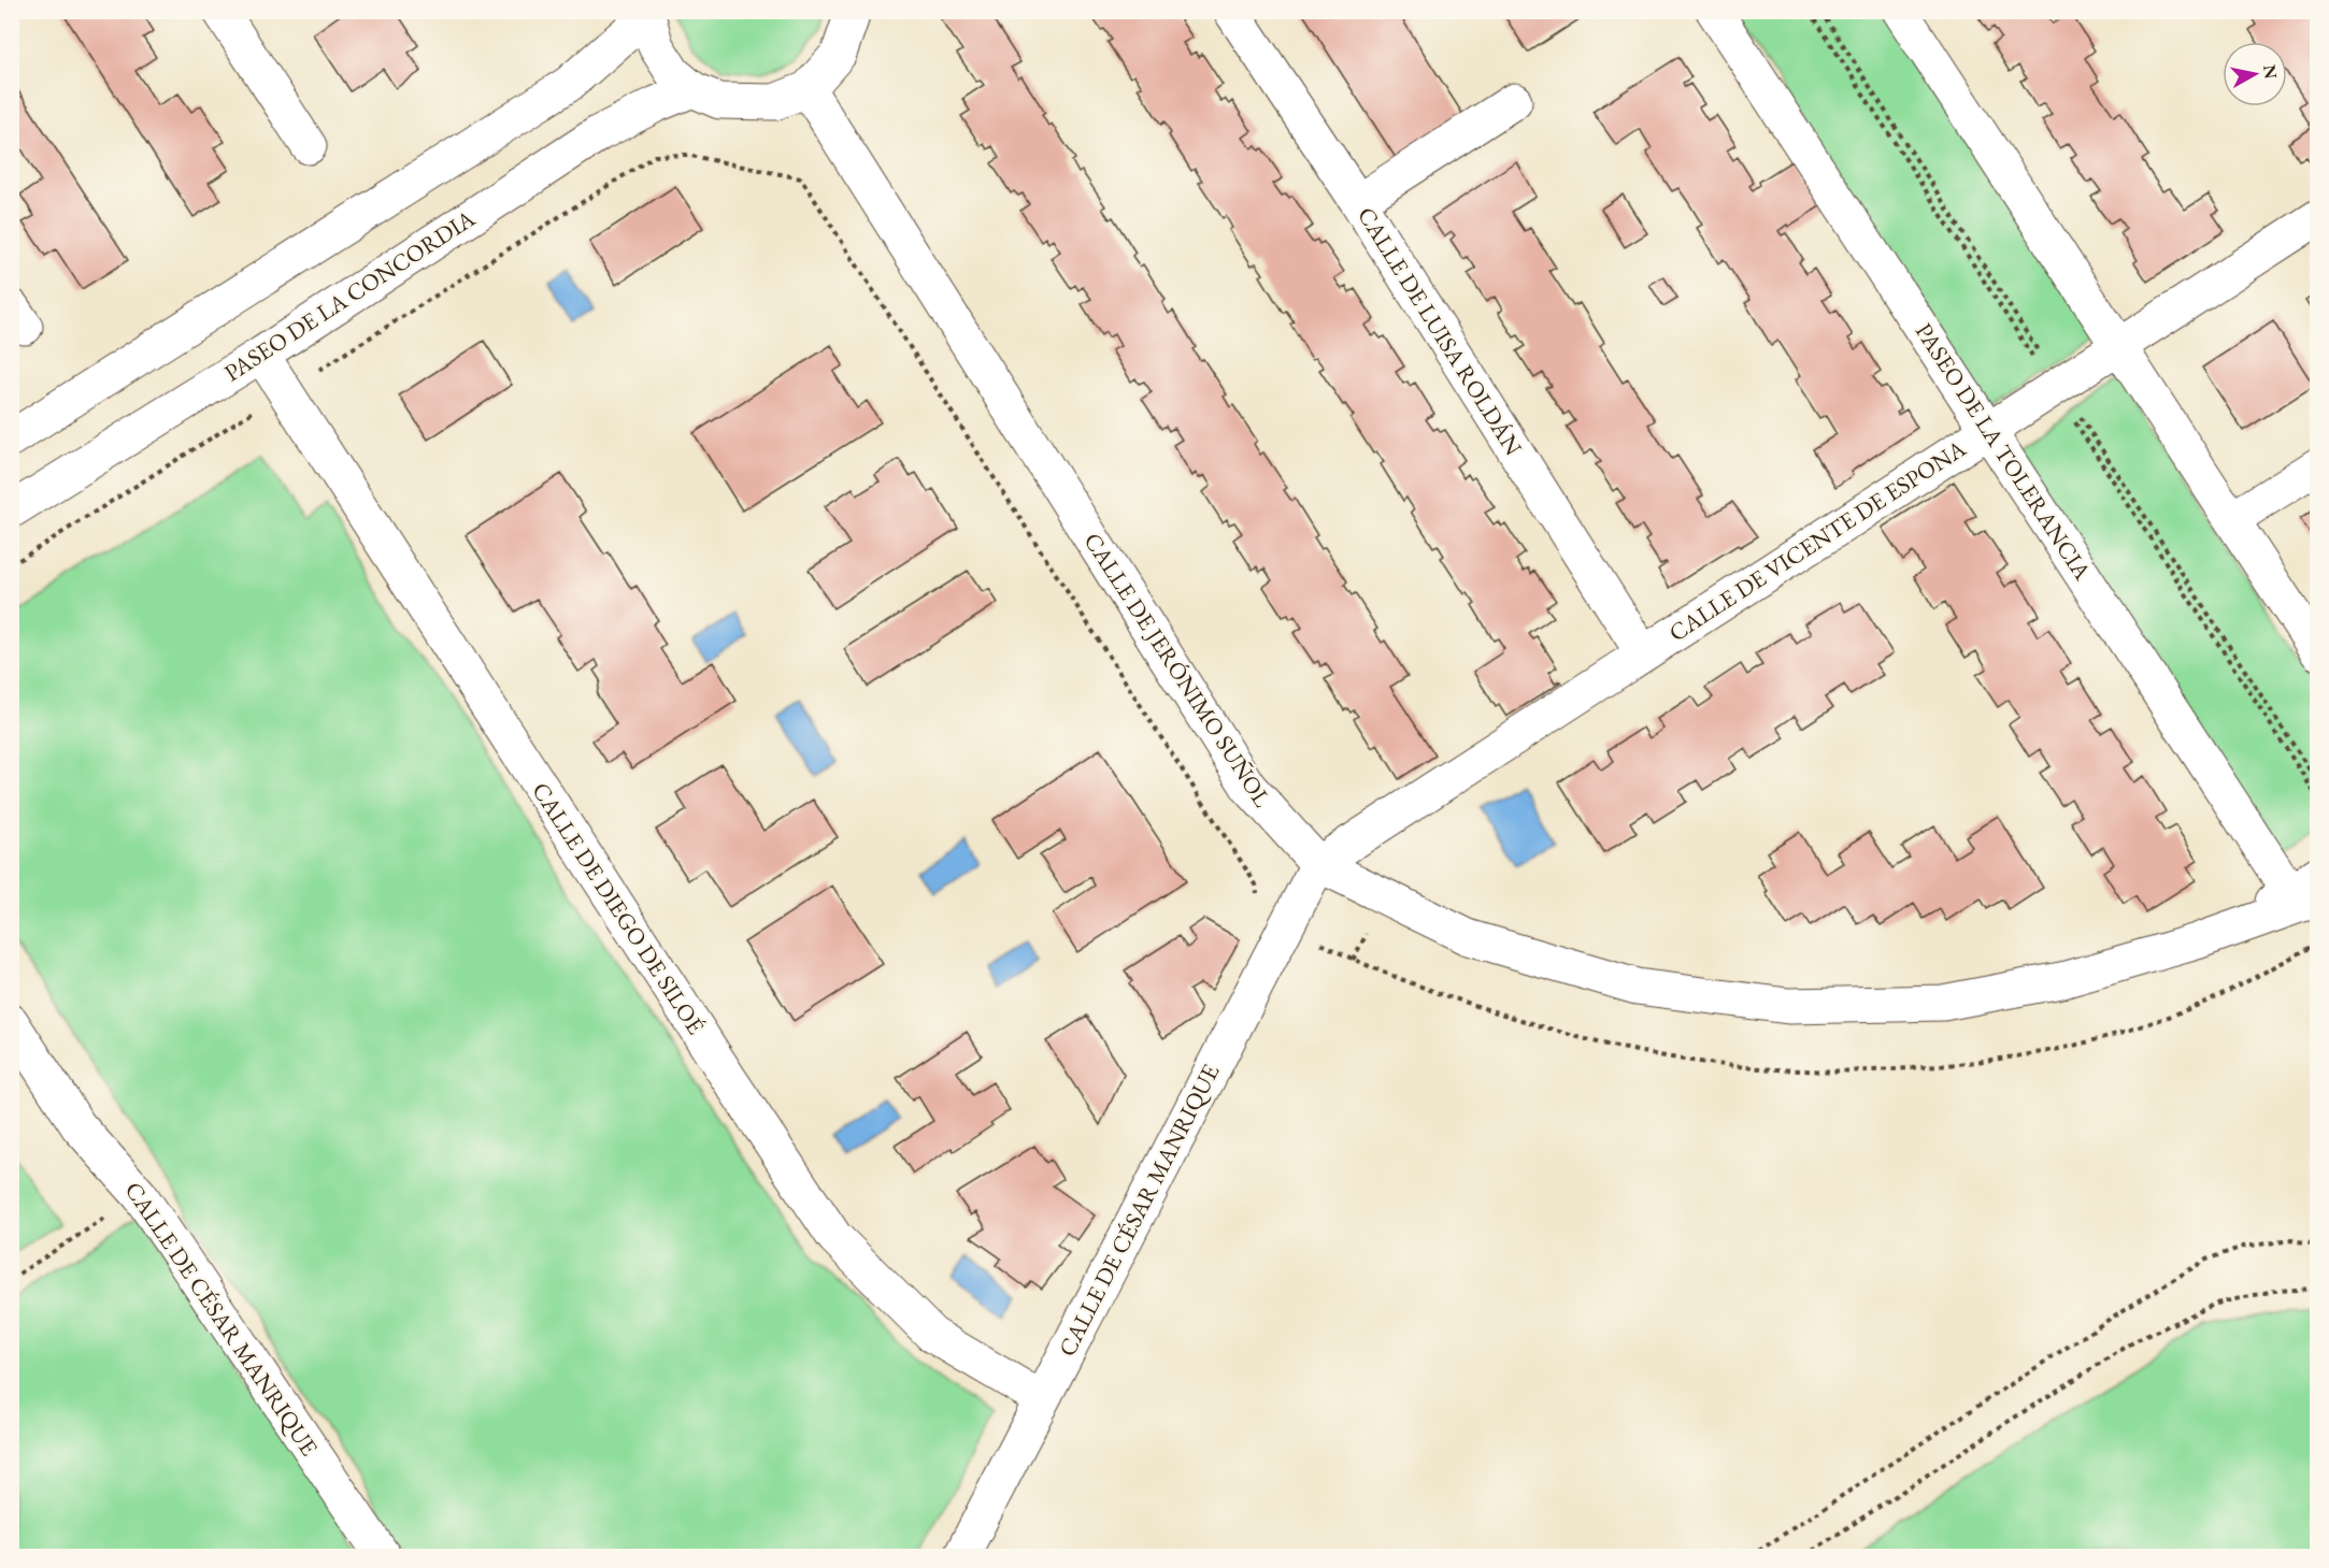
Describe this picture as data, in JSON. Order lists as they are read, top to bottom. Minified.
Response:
{"streets":{"street":["PASEO DE LA CONCORDIA","CALLE DE LUISA ROLDÁN","PASEO DE LA TOLERANCIA","CALLE DE VICENTE DE ESPONA","CALLE DE JERÓNIMO SUÑOL","CALLE DE DIEGO DE SILOÉ","CALLE DE CÉSAR MANRIQUE"]},"crossings":[["PASEO DE LA CONCORDIA","CALLE DE DIEGO DE SILOÉ"],["CALLE DE LUISA ROLDÁN","CALLE DE VICENTE DE ESPONA"],["PASEO DE LA TOLERANCIA","CALLE DE VICENTE DE ESPONA"],["PASEO DE LA TOLERANCIA","CALLE DE JERÓNIMO SUÑOL"],["CALLE DE VICENTE DE ESPONA","CALLE DE JERÓNIMO SUÑOL"],["CALLE DE VICENTE DE ESPONA","CALLE DE CÉSAR MANRIQUE"],["CALLE DE JERÓNIMO SUÑOL","CALLE DE CÉSAR MANRIQUE"],["CALLE DE DIEGO DE SILOÉ","CALLE DE CÉSAR MANRIQUE"]],"north":"right"}
